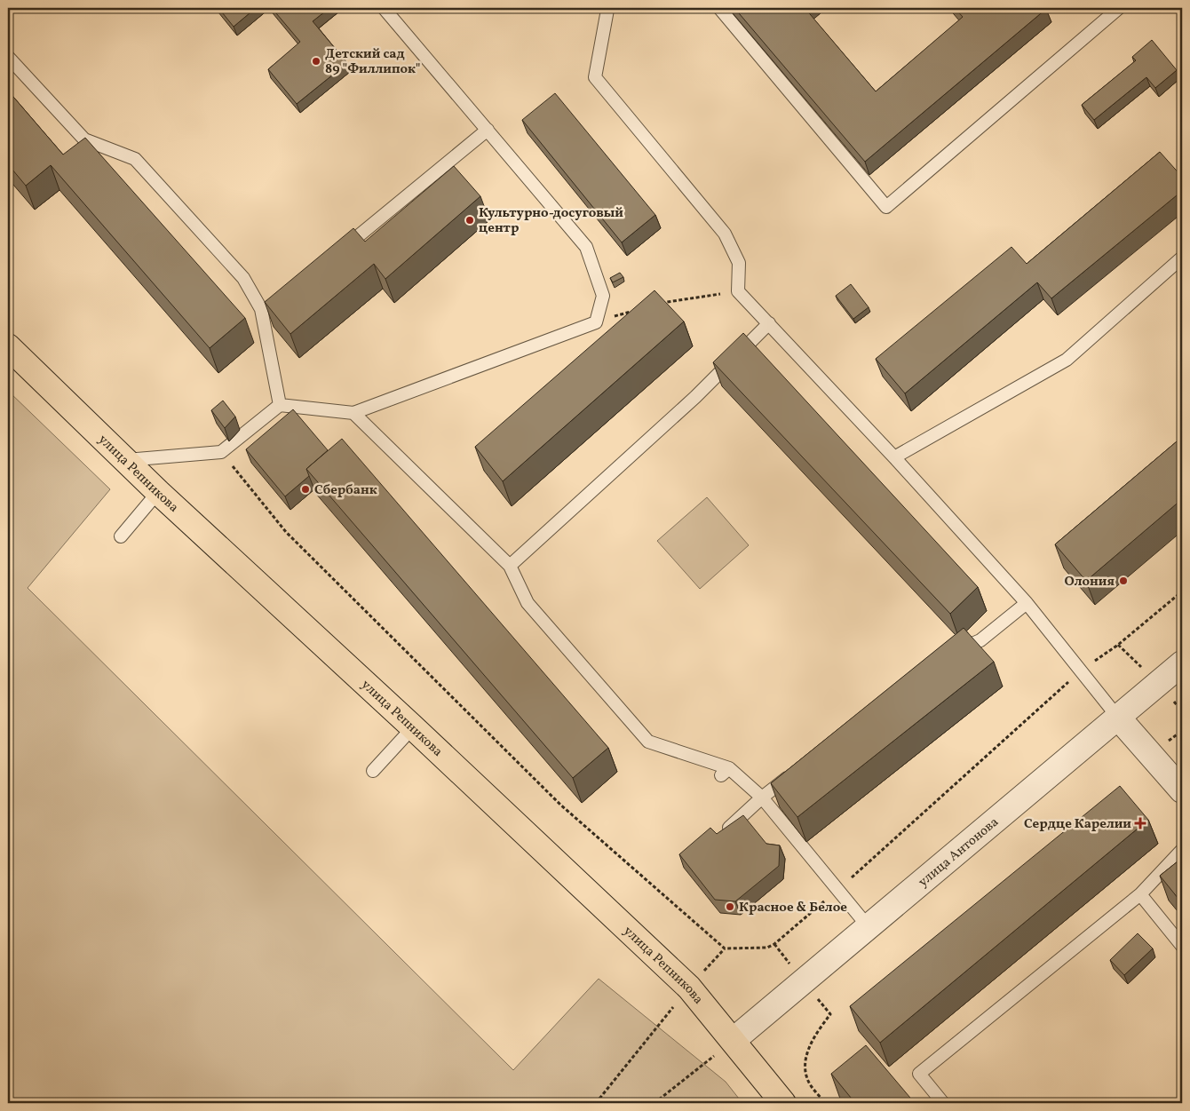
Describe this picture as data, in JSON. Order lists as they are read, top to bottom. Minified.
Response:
{"streets":{"main road":["улица Репникова"],"street":["улица Антонова"]},"crossings":[["улица Репникова","улица Антонова"]],"places":{"other":["Детский сад 89 \"Филлипок\"","Культурно-досуговый центр","Сбербанк","Олония","Красное & Белое"],"health":["Сердце Карелии"]}}
